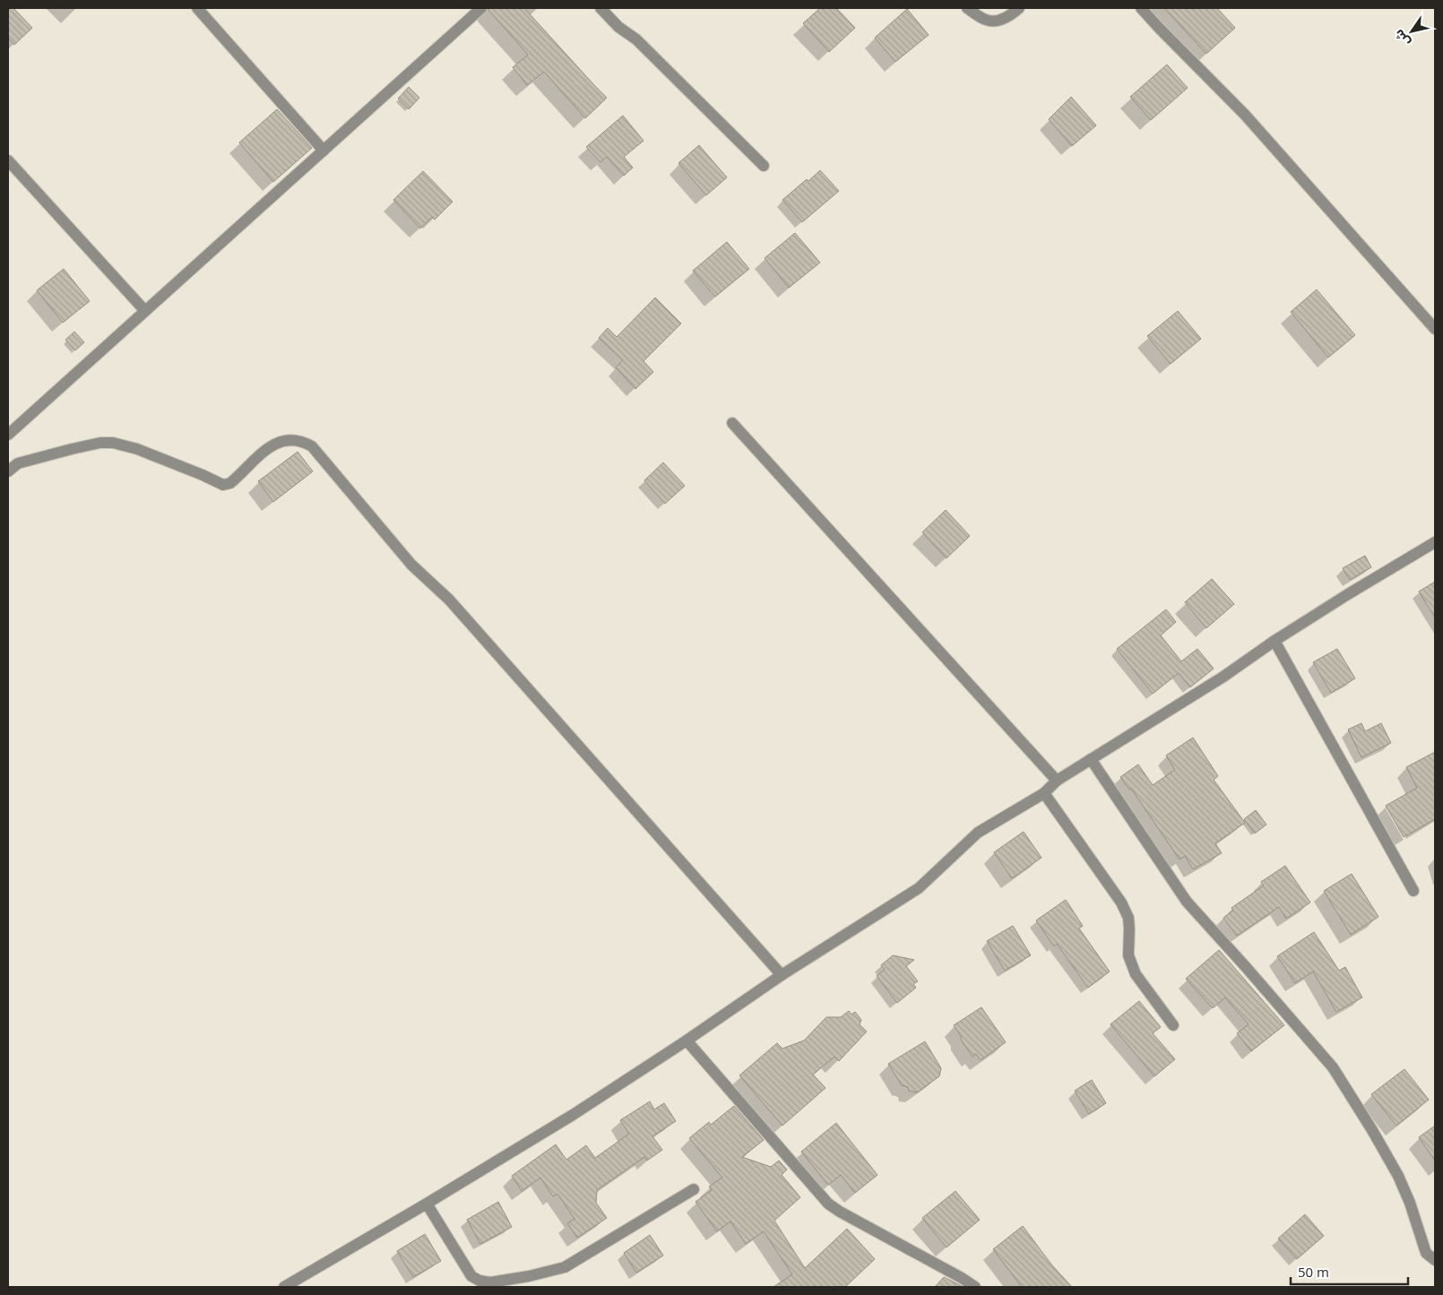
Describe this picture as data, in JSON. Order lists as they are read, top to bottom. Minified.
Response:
{"scale_bar":"50 m","north":"bottom left"}
